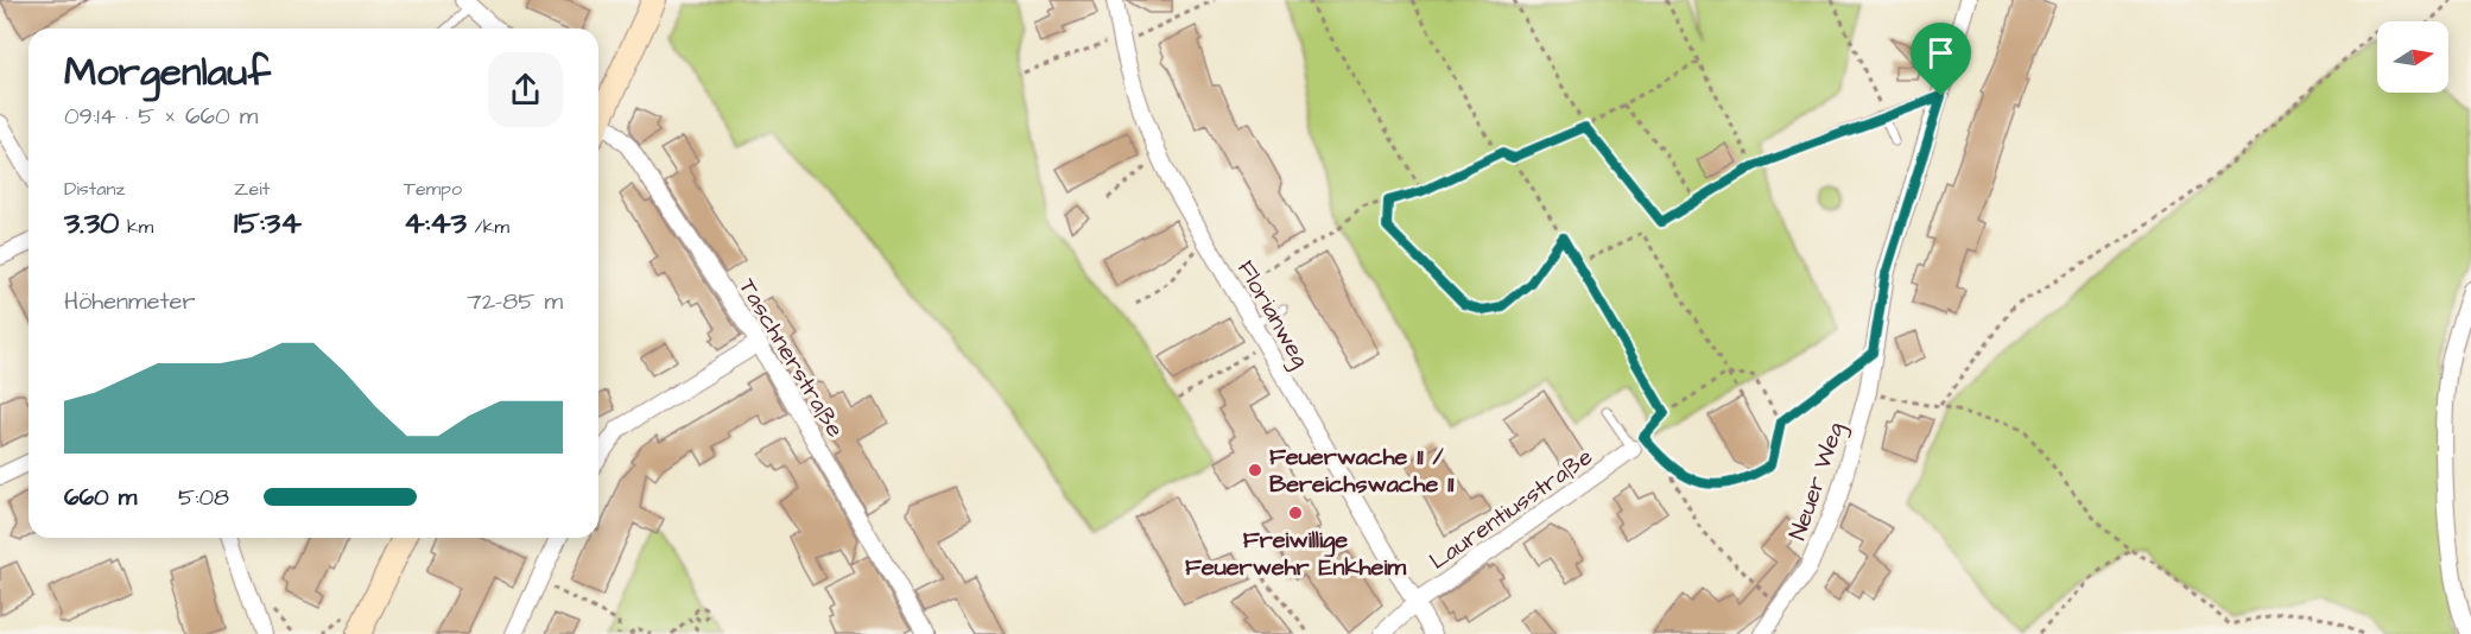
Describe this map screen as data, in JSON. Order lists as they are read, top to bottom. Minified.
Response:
{"streets":{"street":["Florianweg","Taschnerstraße","Neuer Weg","Laurentiusstraße"]},"crossings":[["Florianweg","Laurentiusstraße"]],"places":["Feuerwache 11 / Bereichswache 11","Freiwillige Feuerwehr Enkheim"],"north":"right","page":{"heading":["Morgenlauf","09:14 · 5 × 660 m"],"stats":[["Distanz","3.30 km"],["Zeit","15:34"],["Tempo","4:43 /km"]],"chart":["Höhenmeter","72–85 m"],"list":[{"name":"660 m","note":"5:08"}]}}
